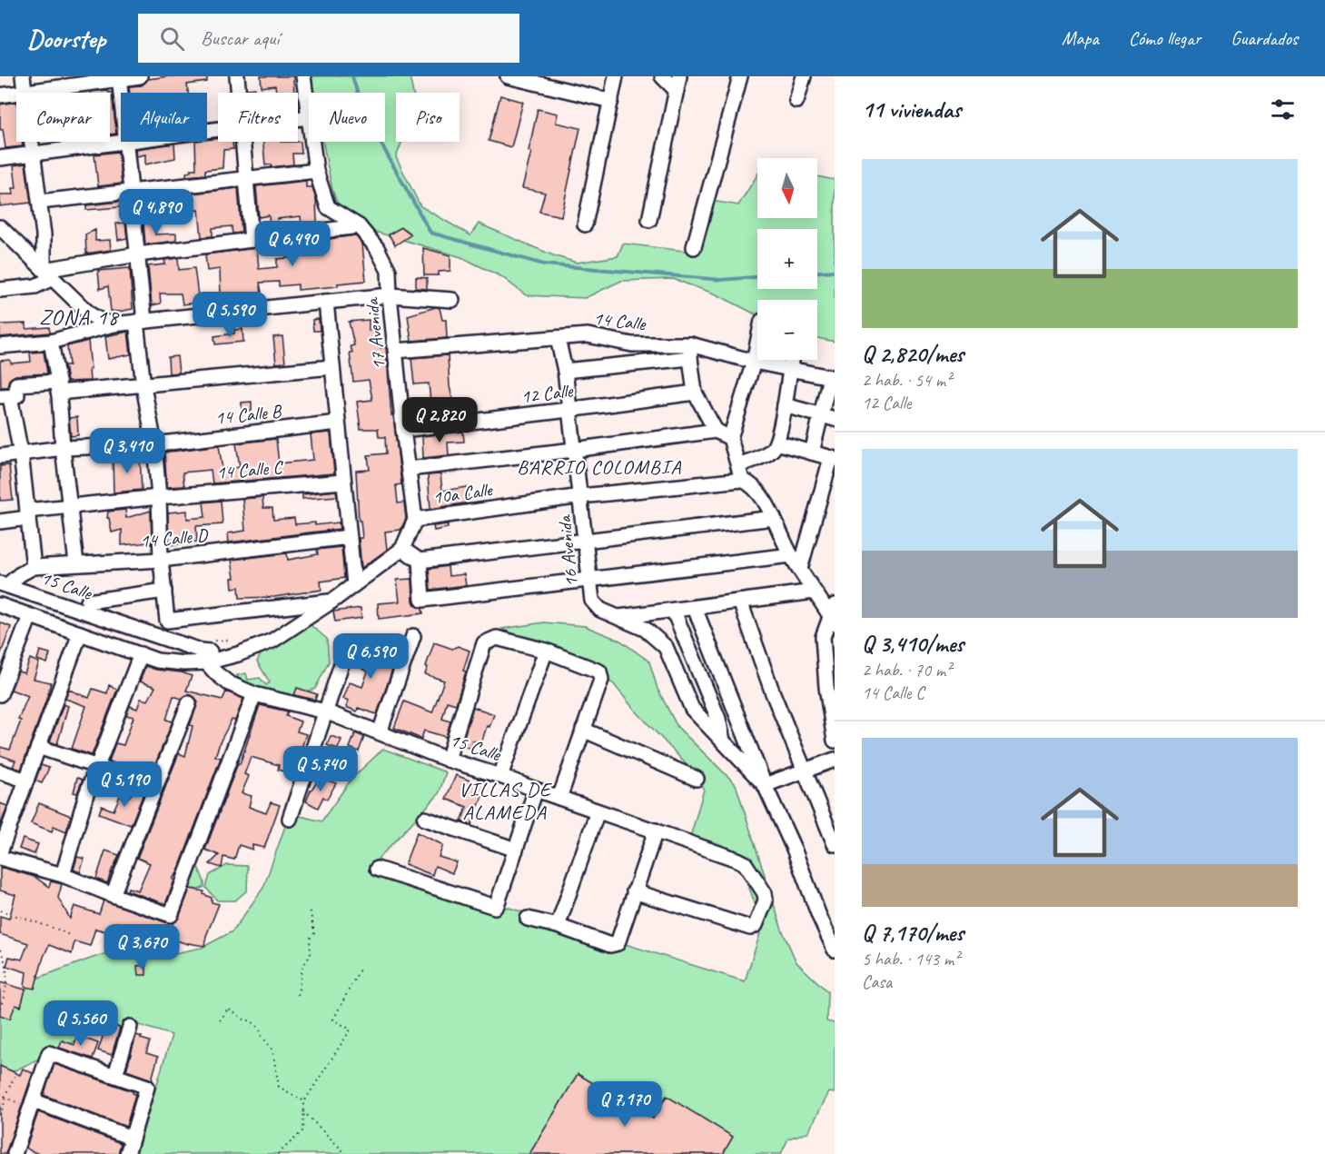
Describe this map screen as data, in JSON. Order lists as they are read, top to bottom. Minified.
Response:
{"streets":{"street":["14 Calle","17 Avenida","12 Calle","14 Calle B","14 Calle C","10a Calle","14 Calle D","16 Avenida","15 Calle"]},"crossings":[["14 Calle","17 Avenida"],["14 Calle","16 Avenida"],["17 Avenida","12 Calle"],["17 Avenida","10a Calle"],["12 Calle","16 Avenida"],["10a Calle","16 Avenida"],["14 Calle D","15 Calle"]],"districts":["ZONA 18","BARRIO COLOMBIA","VILLAS DE ALAMEDA"],"north":"bottom","page":{"header":"Doorstep","search":"Buscar aquí","nav":["Mapa","Cómo llegar","Guardados"],"heading":"11 viviendas","chip":["Comprar","Alquilar","Filtros","Nuevo","Piso"],"list":[{"name":"Q 2,820/mes","note":"2 hab. · 54 m² · 12 Calle"},{"name":"Q 3,410/mes","note":"2 hab. · 70 m² · 14 Calle C"},{"name":"Q 7,170/mes","note":"5 hab. · 143 m² · Casa"}],"map_buttons":["+","−"],"price":["Q 4,890","Q 6,490","Q 5,590","Q 2,820","Q 3,410","Q 6,590","Q 5,740","Q 5,190","Q 3,670","Q 5,560","Q 7,170"]}}
